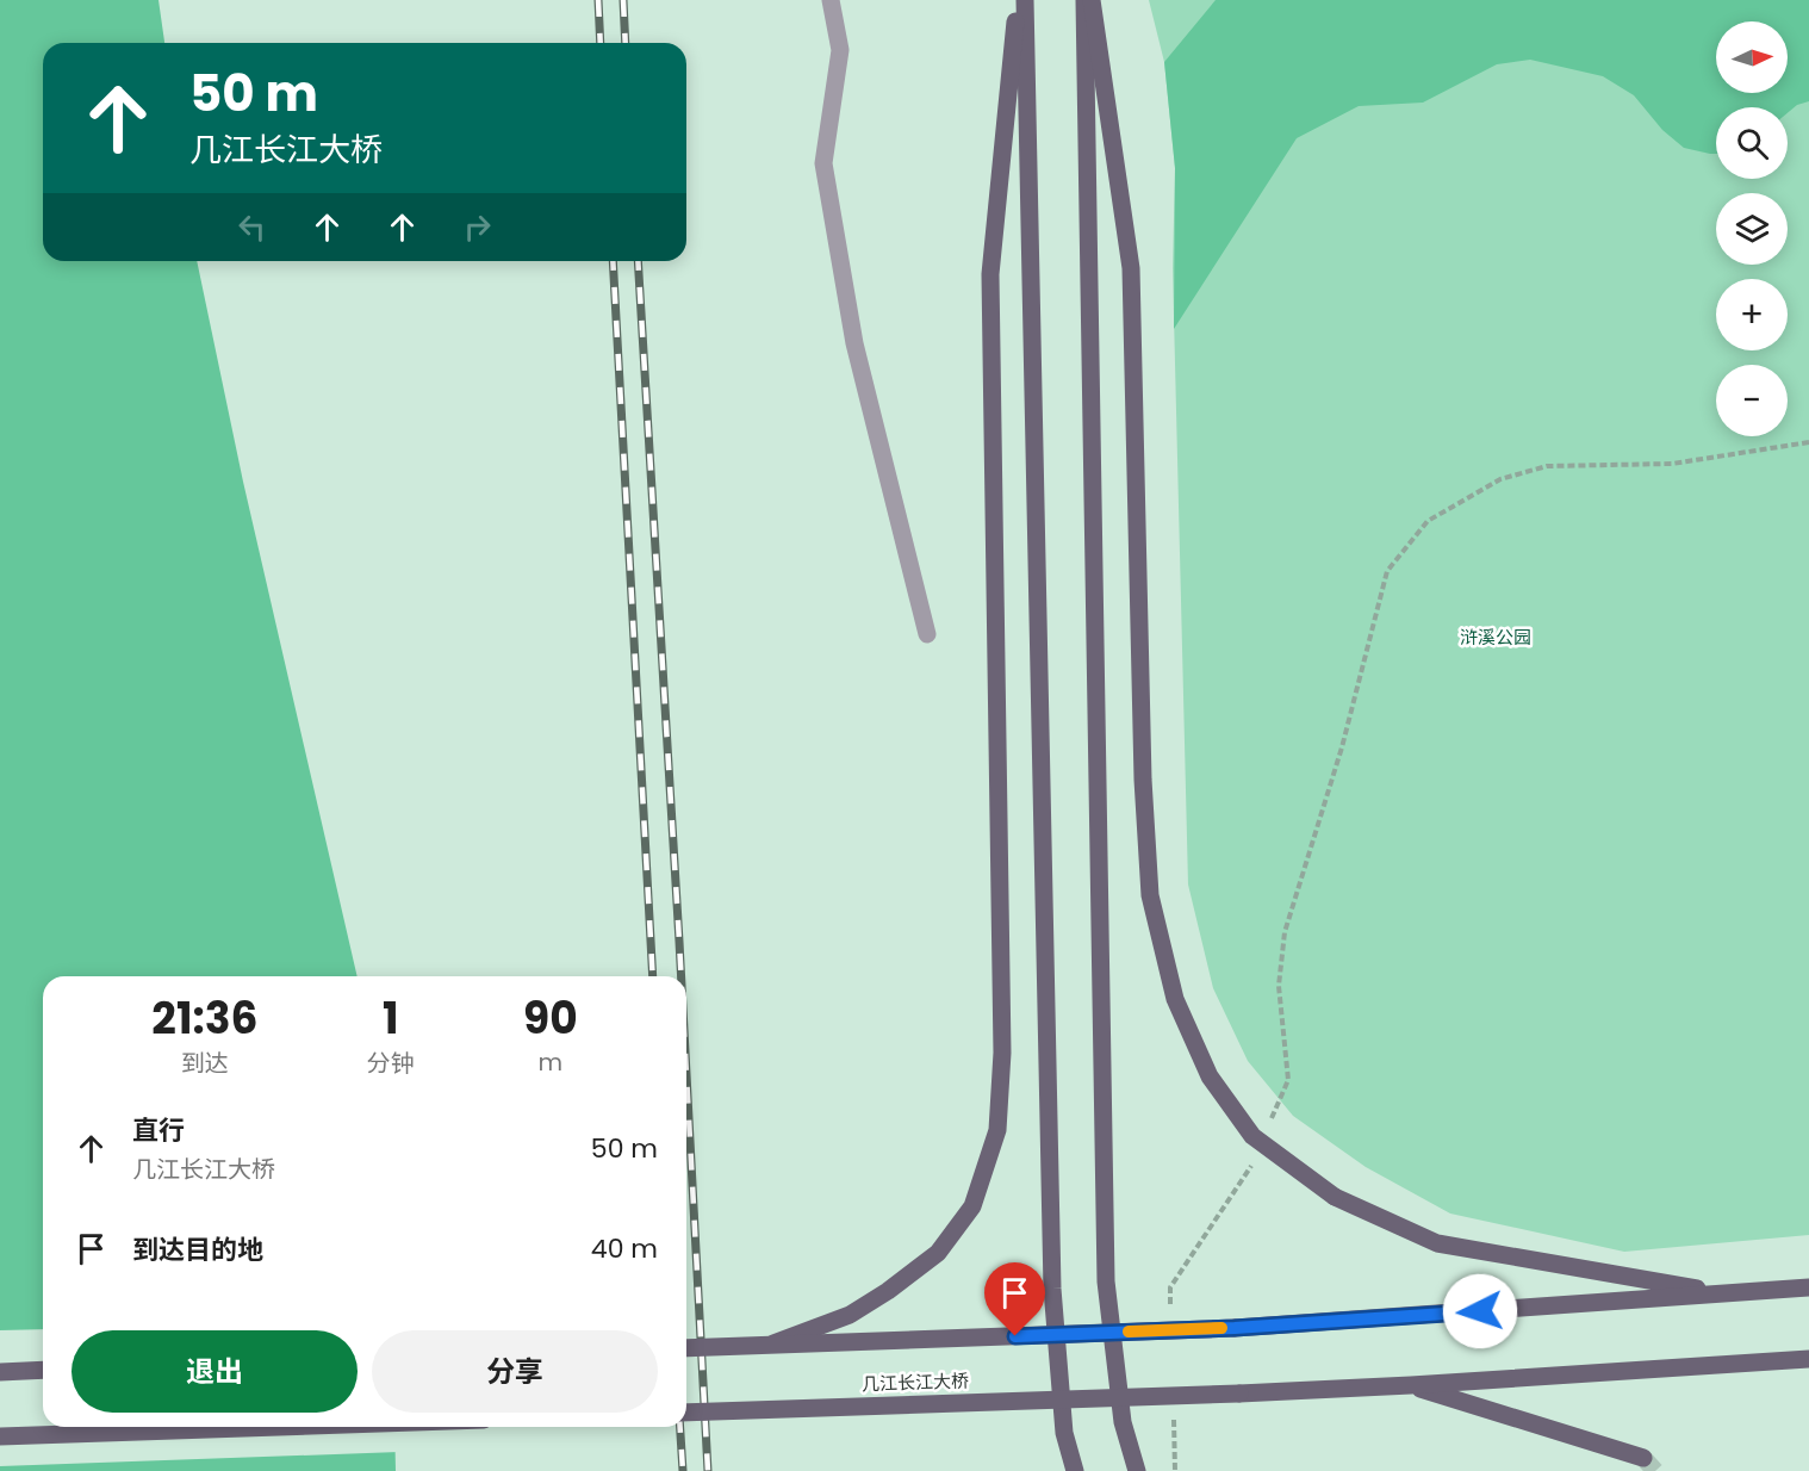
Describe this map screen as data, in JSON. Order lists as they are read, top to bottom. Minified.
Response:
{"streets":{"main road":["几江长江大桥"]},"parks":["浒溪公园"],"north":"right","page":{"map_buttons":["+","−"],"turn":["50 m","几江长江大桥"],"eta":["21:36","到达","1","分钟","90","m"],"list":[{"name":"直行","note":"几江长江大桥","value":"50 m"},{"name":"到达目的地","value":"40 m"}],"buttons":["退出","分享"]}}
